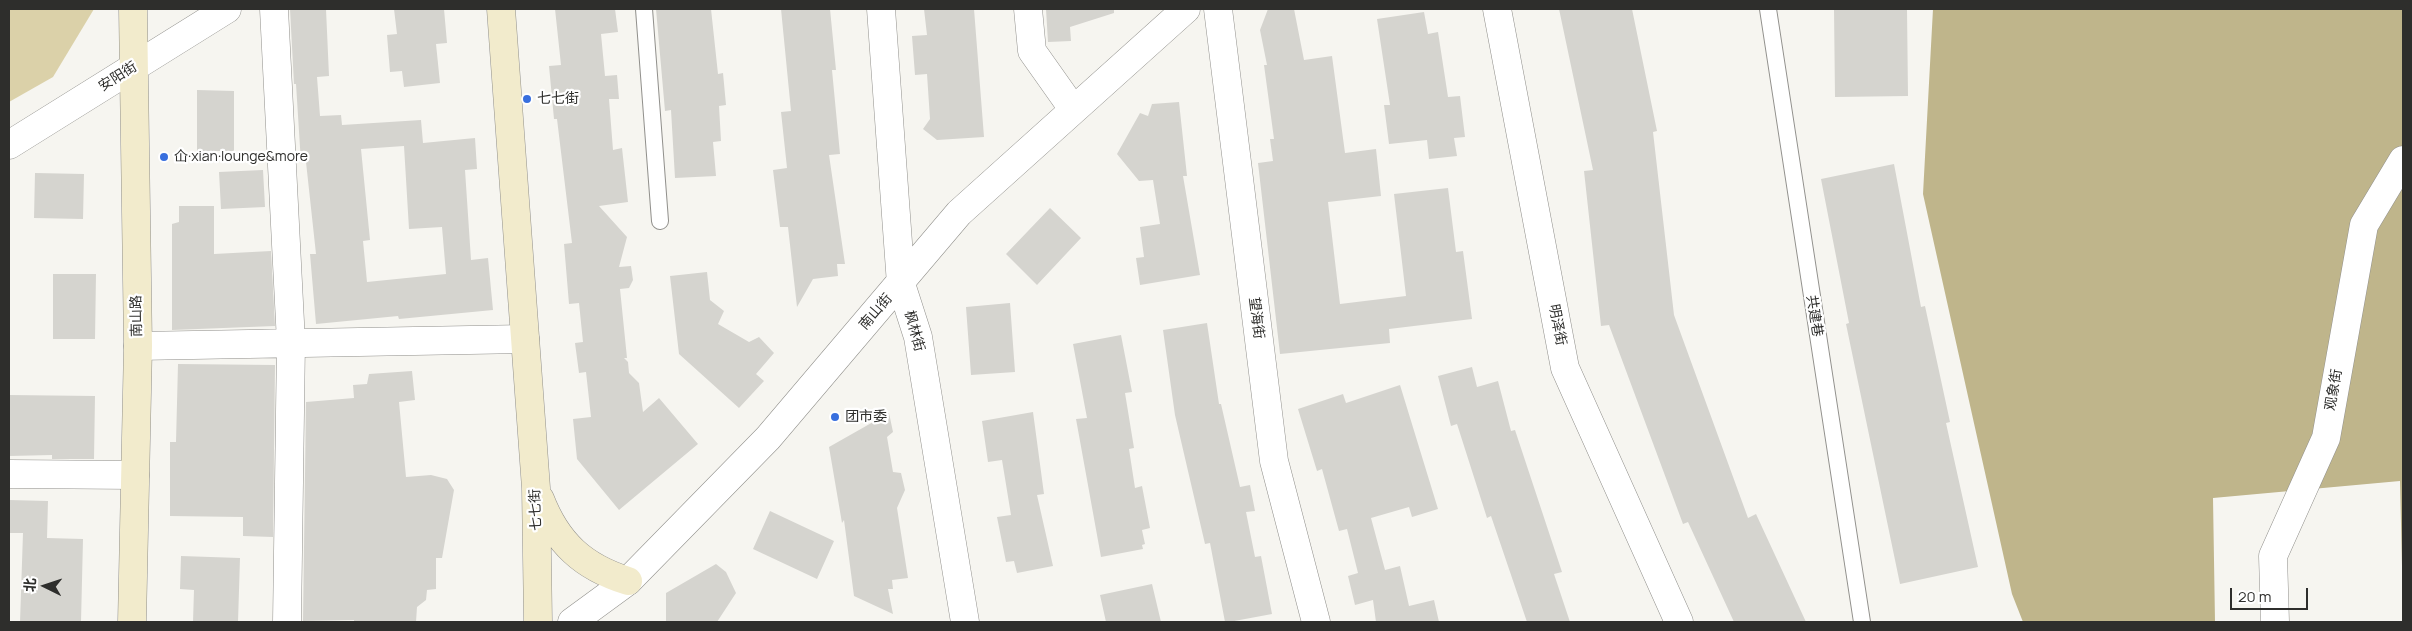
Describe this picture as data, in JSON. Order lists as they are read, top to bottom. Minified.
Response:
{"streets":{"main road":["南山路","七七街"],"street":["安阳街","南山街","望海街","明泽街","枫林街","观象街"],"lane":["共建巷"]},"crossings":[["安阳街","南山路"],["南山街","枫林街"]],"places":["七七街","仚·xian·lounge&more","团市委"],"scale_bar":"20 m","north":"left"}
